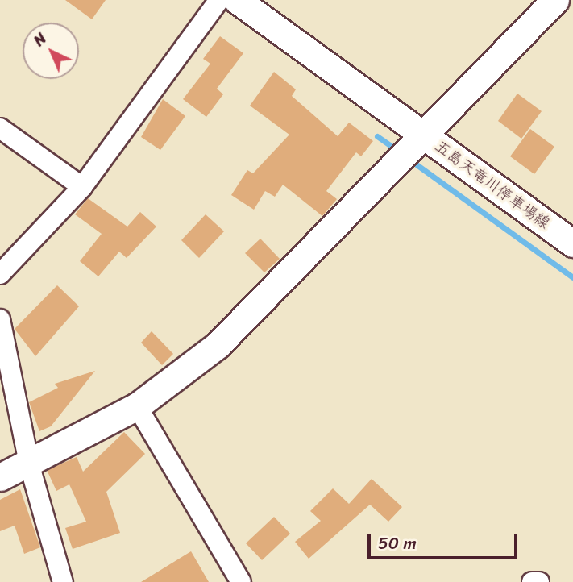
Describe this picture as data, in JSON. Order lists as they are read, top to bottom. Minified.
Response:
{"streets":{"street":["五島天竜川停車場線"]},"scale_bar":"50 m","north":"top left"}
